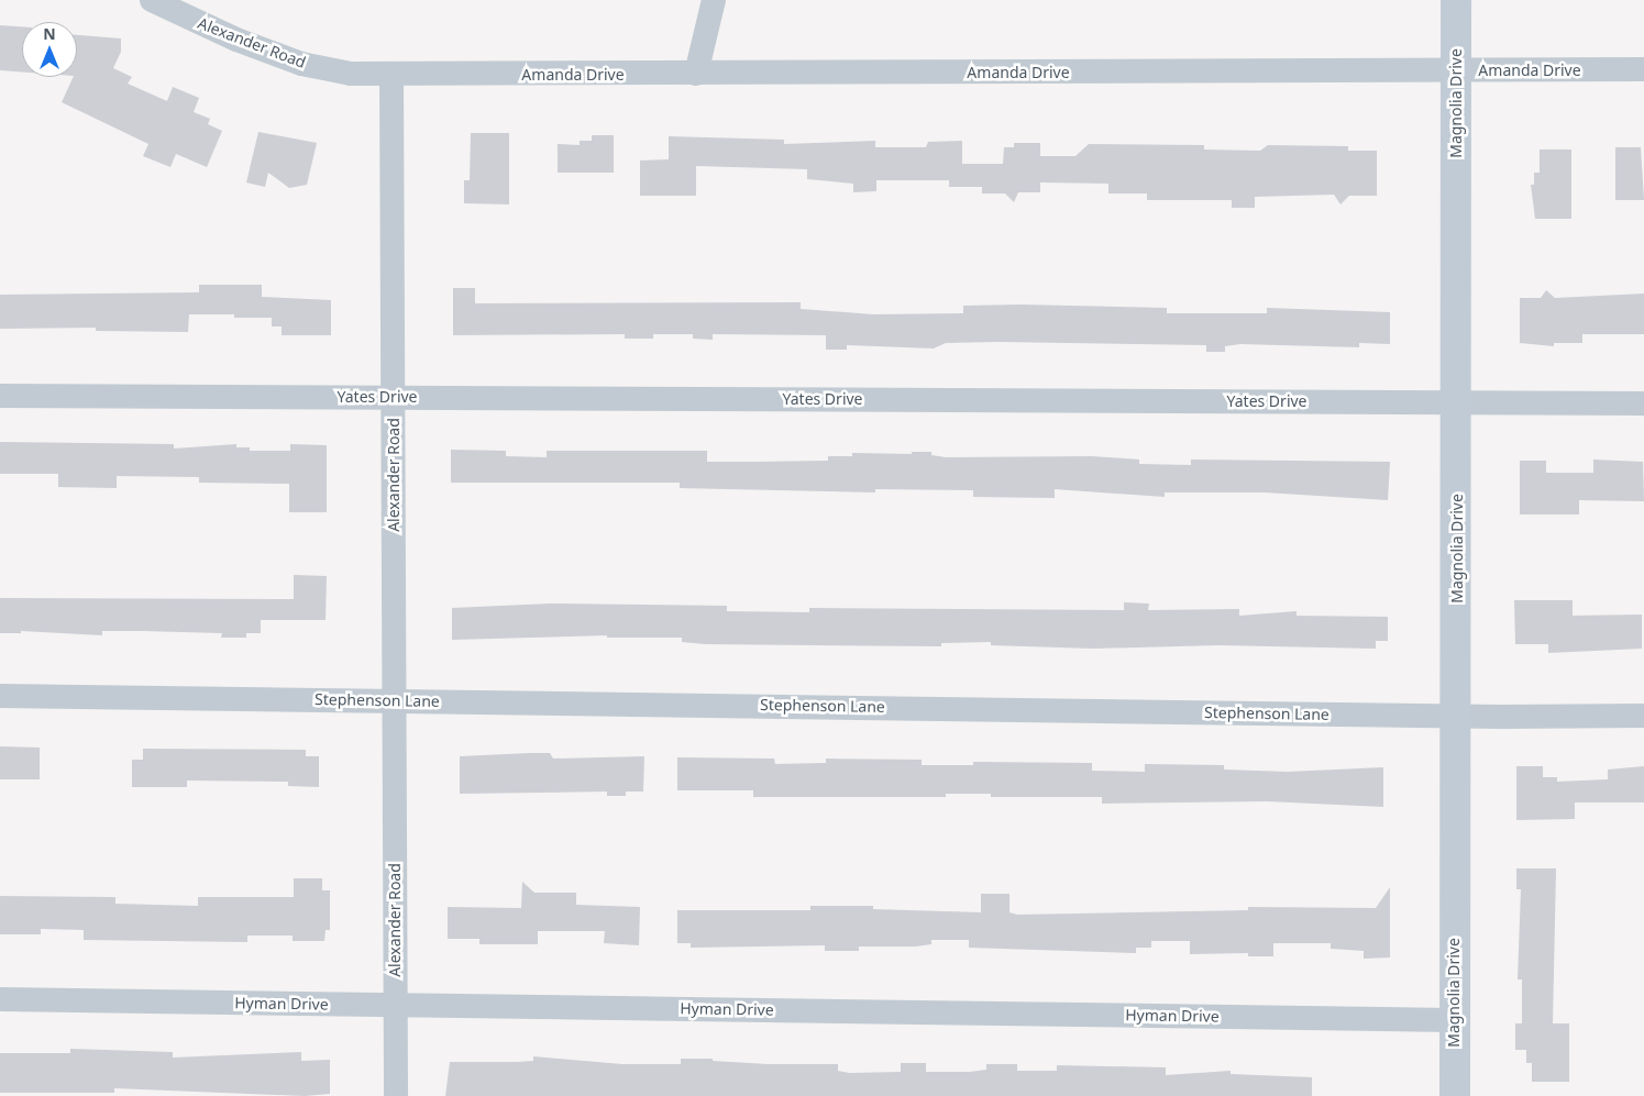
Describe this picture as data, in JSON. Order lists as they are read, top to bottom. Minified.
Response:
{"streets":{"street":["Alexander Road","Amanda Drive","Magnolia Drive","Yates Drive","Stephenson Lane","Hyman Drive"]},"crossings":[["Alexander Road","Amanda Drive"],["Alexander Road","Yates Drive"],["Alexander Road","Stephenson Lane"],["Alexander Road","Hyman Drive"],["Amanda Drive","Magnolia Drive"],["Magnolia Drive","Yates Drive"],["Magnolia Drive","Stephenson Lane"],["Magnolia Drive","Hyman Drive"]],"north":"top"}
